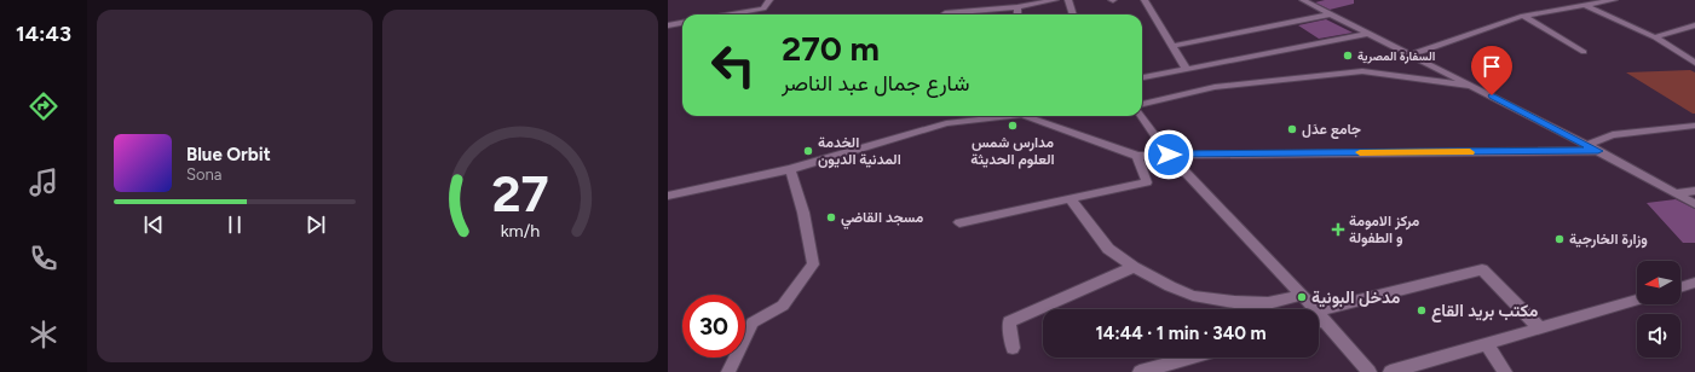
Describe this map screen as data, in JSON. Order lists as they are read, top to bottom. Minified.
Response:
{"places":{"other":["السفارة المصرية","مدارس شمس العلوم الحديثة","جامع عدَل","الخدمة المدنية الديون","مسجد القاضي","وزارة الخارجية","مدخل البونية","مكتب بريد القاع"],"health":["مركز الامومة و الطفولة"]},"north":"left","page":{"tabs":"14:43","turn":["270 m","شارع جمال عبد الناصر"],"song":["Blue Orbit","Sona"],"limit":"30","trip":"14:44 · 1 min · 340 m","gauge":["27","km/h"]}}
